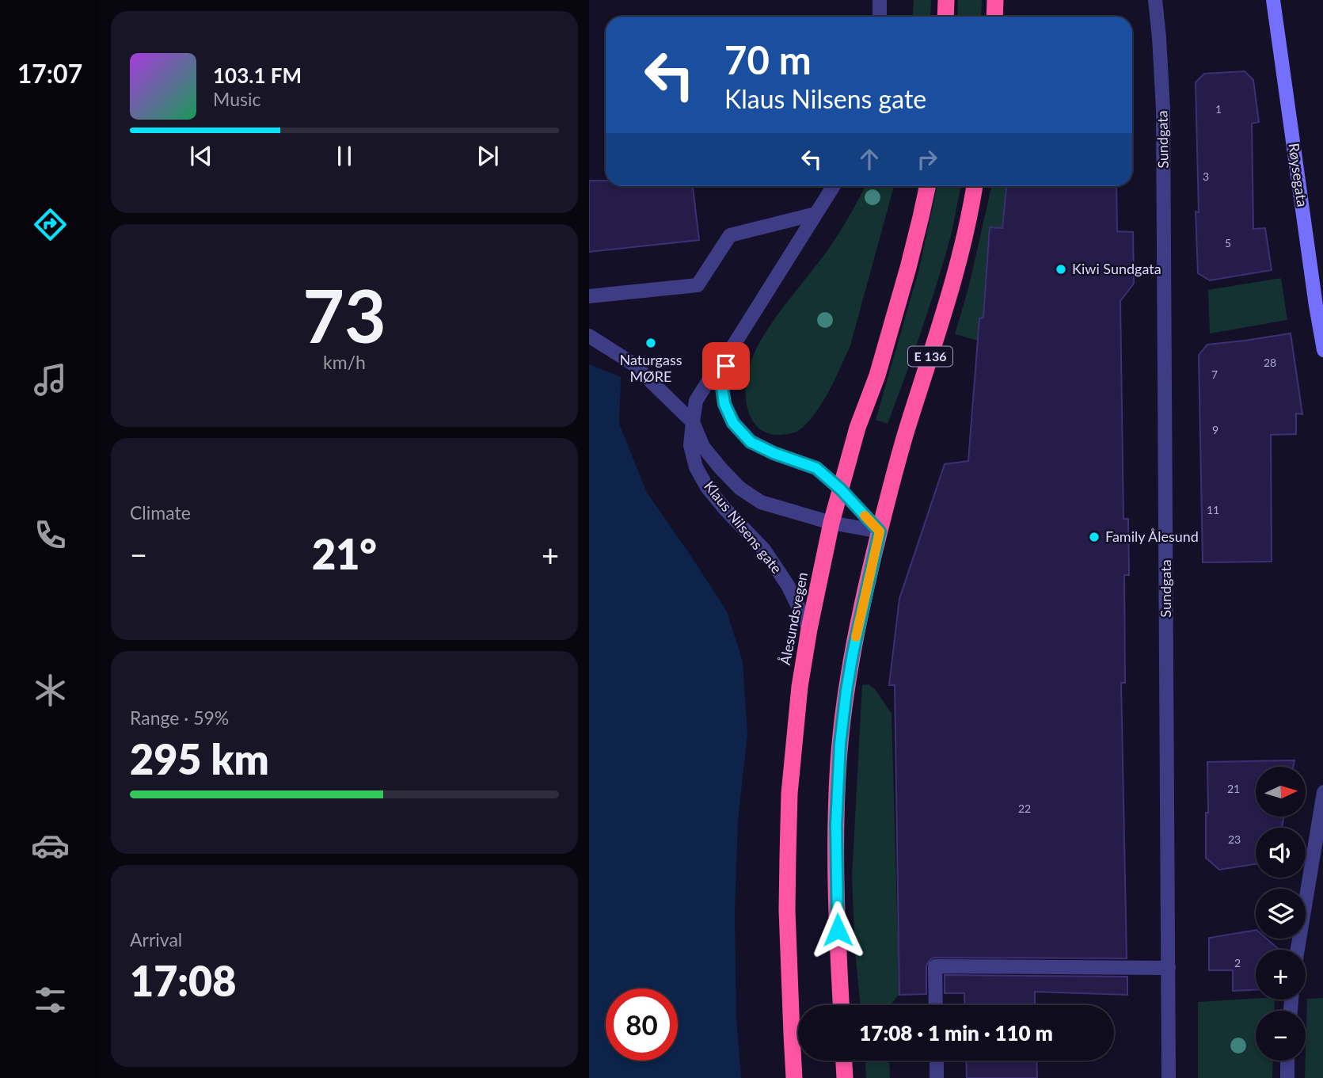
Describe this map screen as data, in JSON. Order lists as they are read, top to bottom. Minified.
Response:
{"streets":{"highway":["E 136","Ålesundsvegen"],"main road":["Røysegata"],"street":["Sundgata","Klaus Nilsens gate"]},"crossings":[["E 136","Klaus Nilsens gate"],["Klaus Nilsens gate","Ålesundsvegen"]],"places":["Kiwi Sundgata","Naturgass MØRE","Family Ålesund"],"house_numbers":["1","3","5","28","7","9","11","21","22","23","2"],"north":"right","page":{"tabs":"17:07","turn":["70 m","Klaus Nilsens gate"],"song":["103.1 FM","Music"],"tile":[["73","km/h"],"Climate",["Range · 59%","295 km"],["Arrival","17:08"]],"heat":["−","21°","+"],"map_buttons":["+","−"],"limit":"80","trip":"17:08 · 1 min · 110 m"}}
